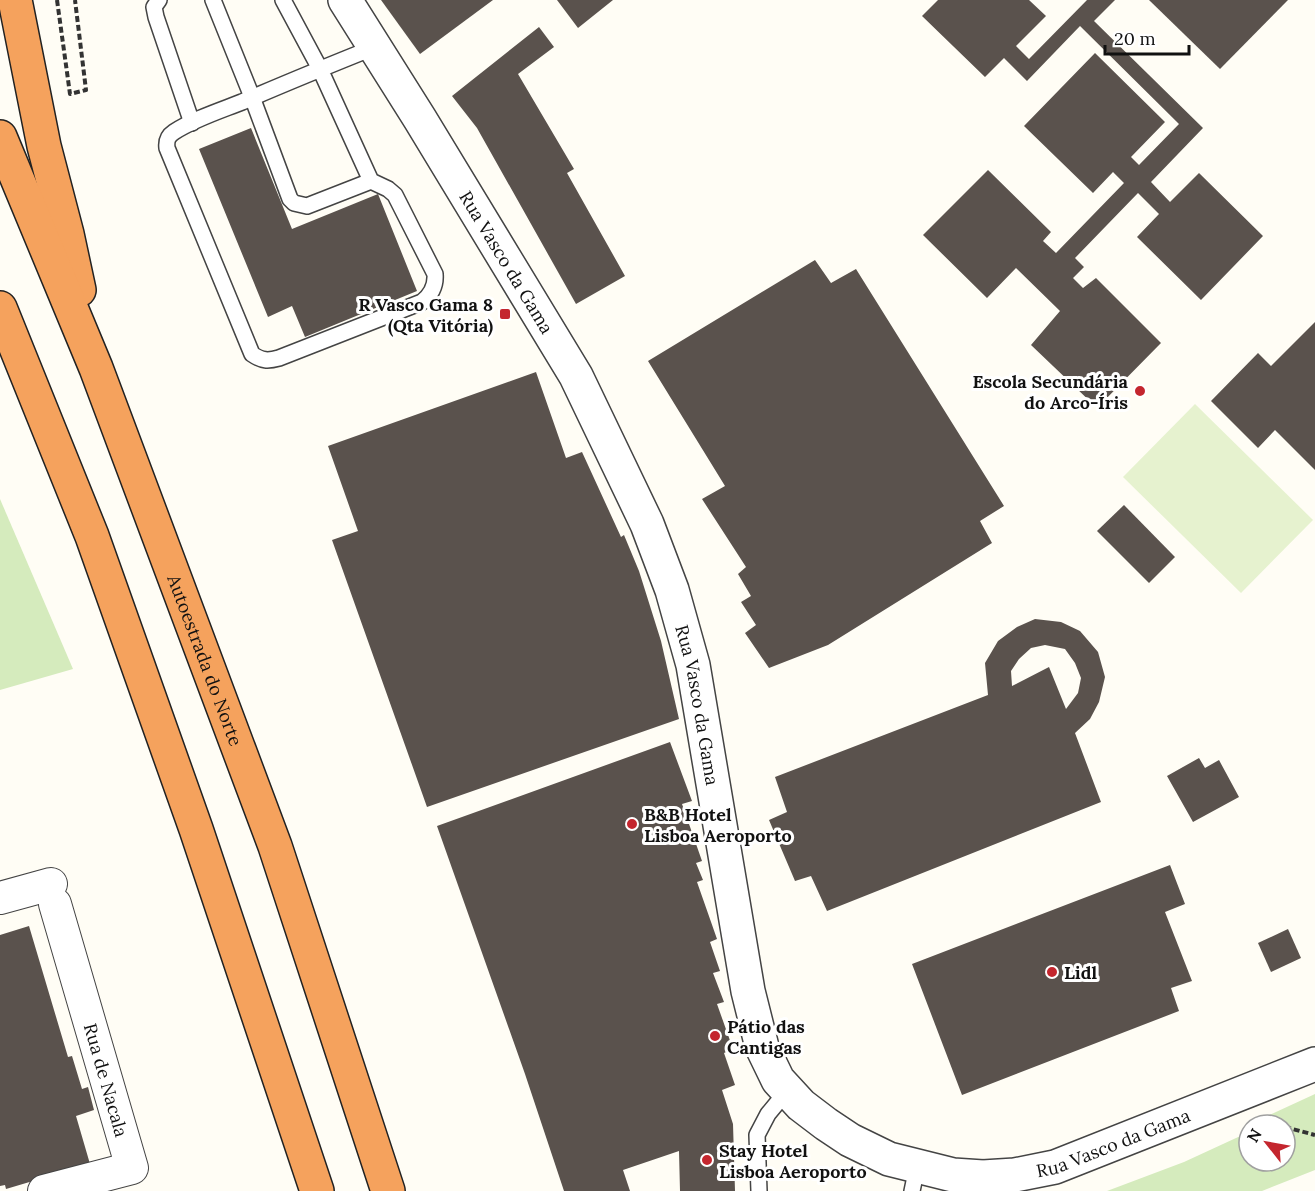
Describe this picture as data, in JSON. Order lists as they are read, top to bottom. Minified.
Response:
{"streets":{"highway":["Autoestrada do Norte"],"street":["Rua Vasco da Gama","Rua de Nacala"]},"places":{"transit":["R Vasco Gama 8 (Qta Vitória)"],"other":["Escola Secundária do Arco-Íris","B&B Hotel Lisboa Aeroporto","Lidl","Pátio das Cantigas","Stay Hotel Lisboa Aeroporto"]},"scale_bar":"20 m","north":"top left"}
